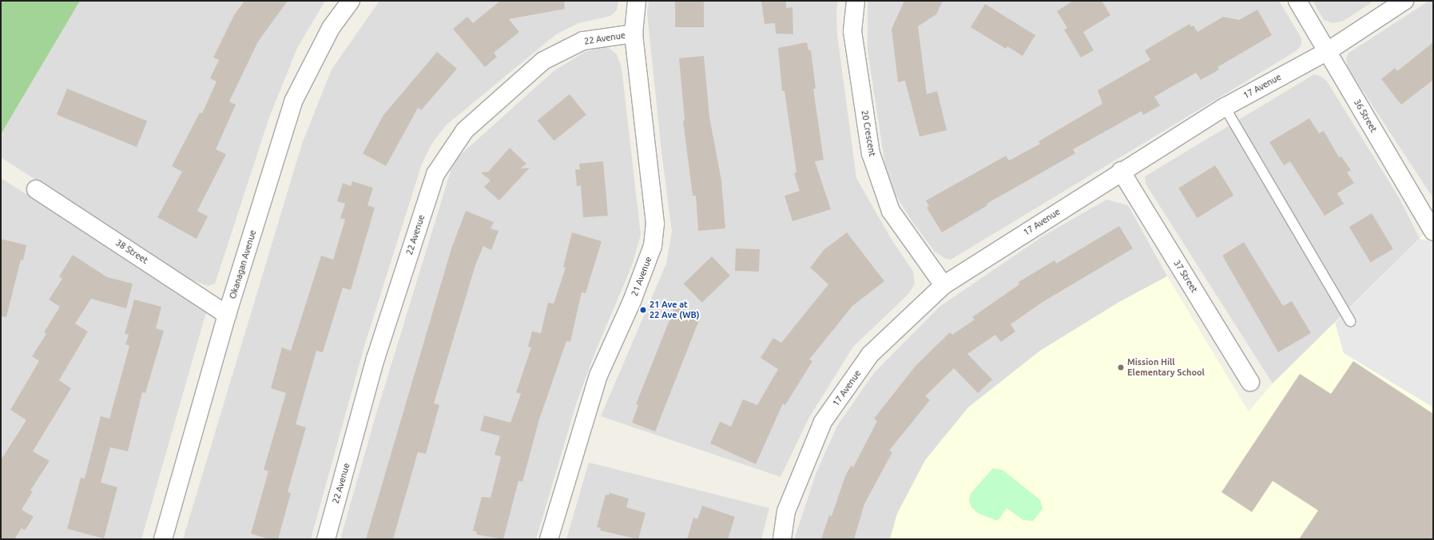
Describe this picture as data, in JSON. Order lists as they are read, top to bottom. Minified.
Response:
{"streets":{"street":["22 Avenue","17 Avenue","36 Street","20 Crescent","38 Street","Okanagan Avenue","21 Avenue","37 Street"]},"crossings":[["22 Avenue","21 Avenue"],["17 Avenue","36 Street"],["17 Avenue","20 Crescent"],["17 Avenue","37 Street"],["38 Street","Okanagan Avenue"]],"places":["21 Ave at 22 Ave (WB)","Mission Hill Elementary School"]}
